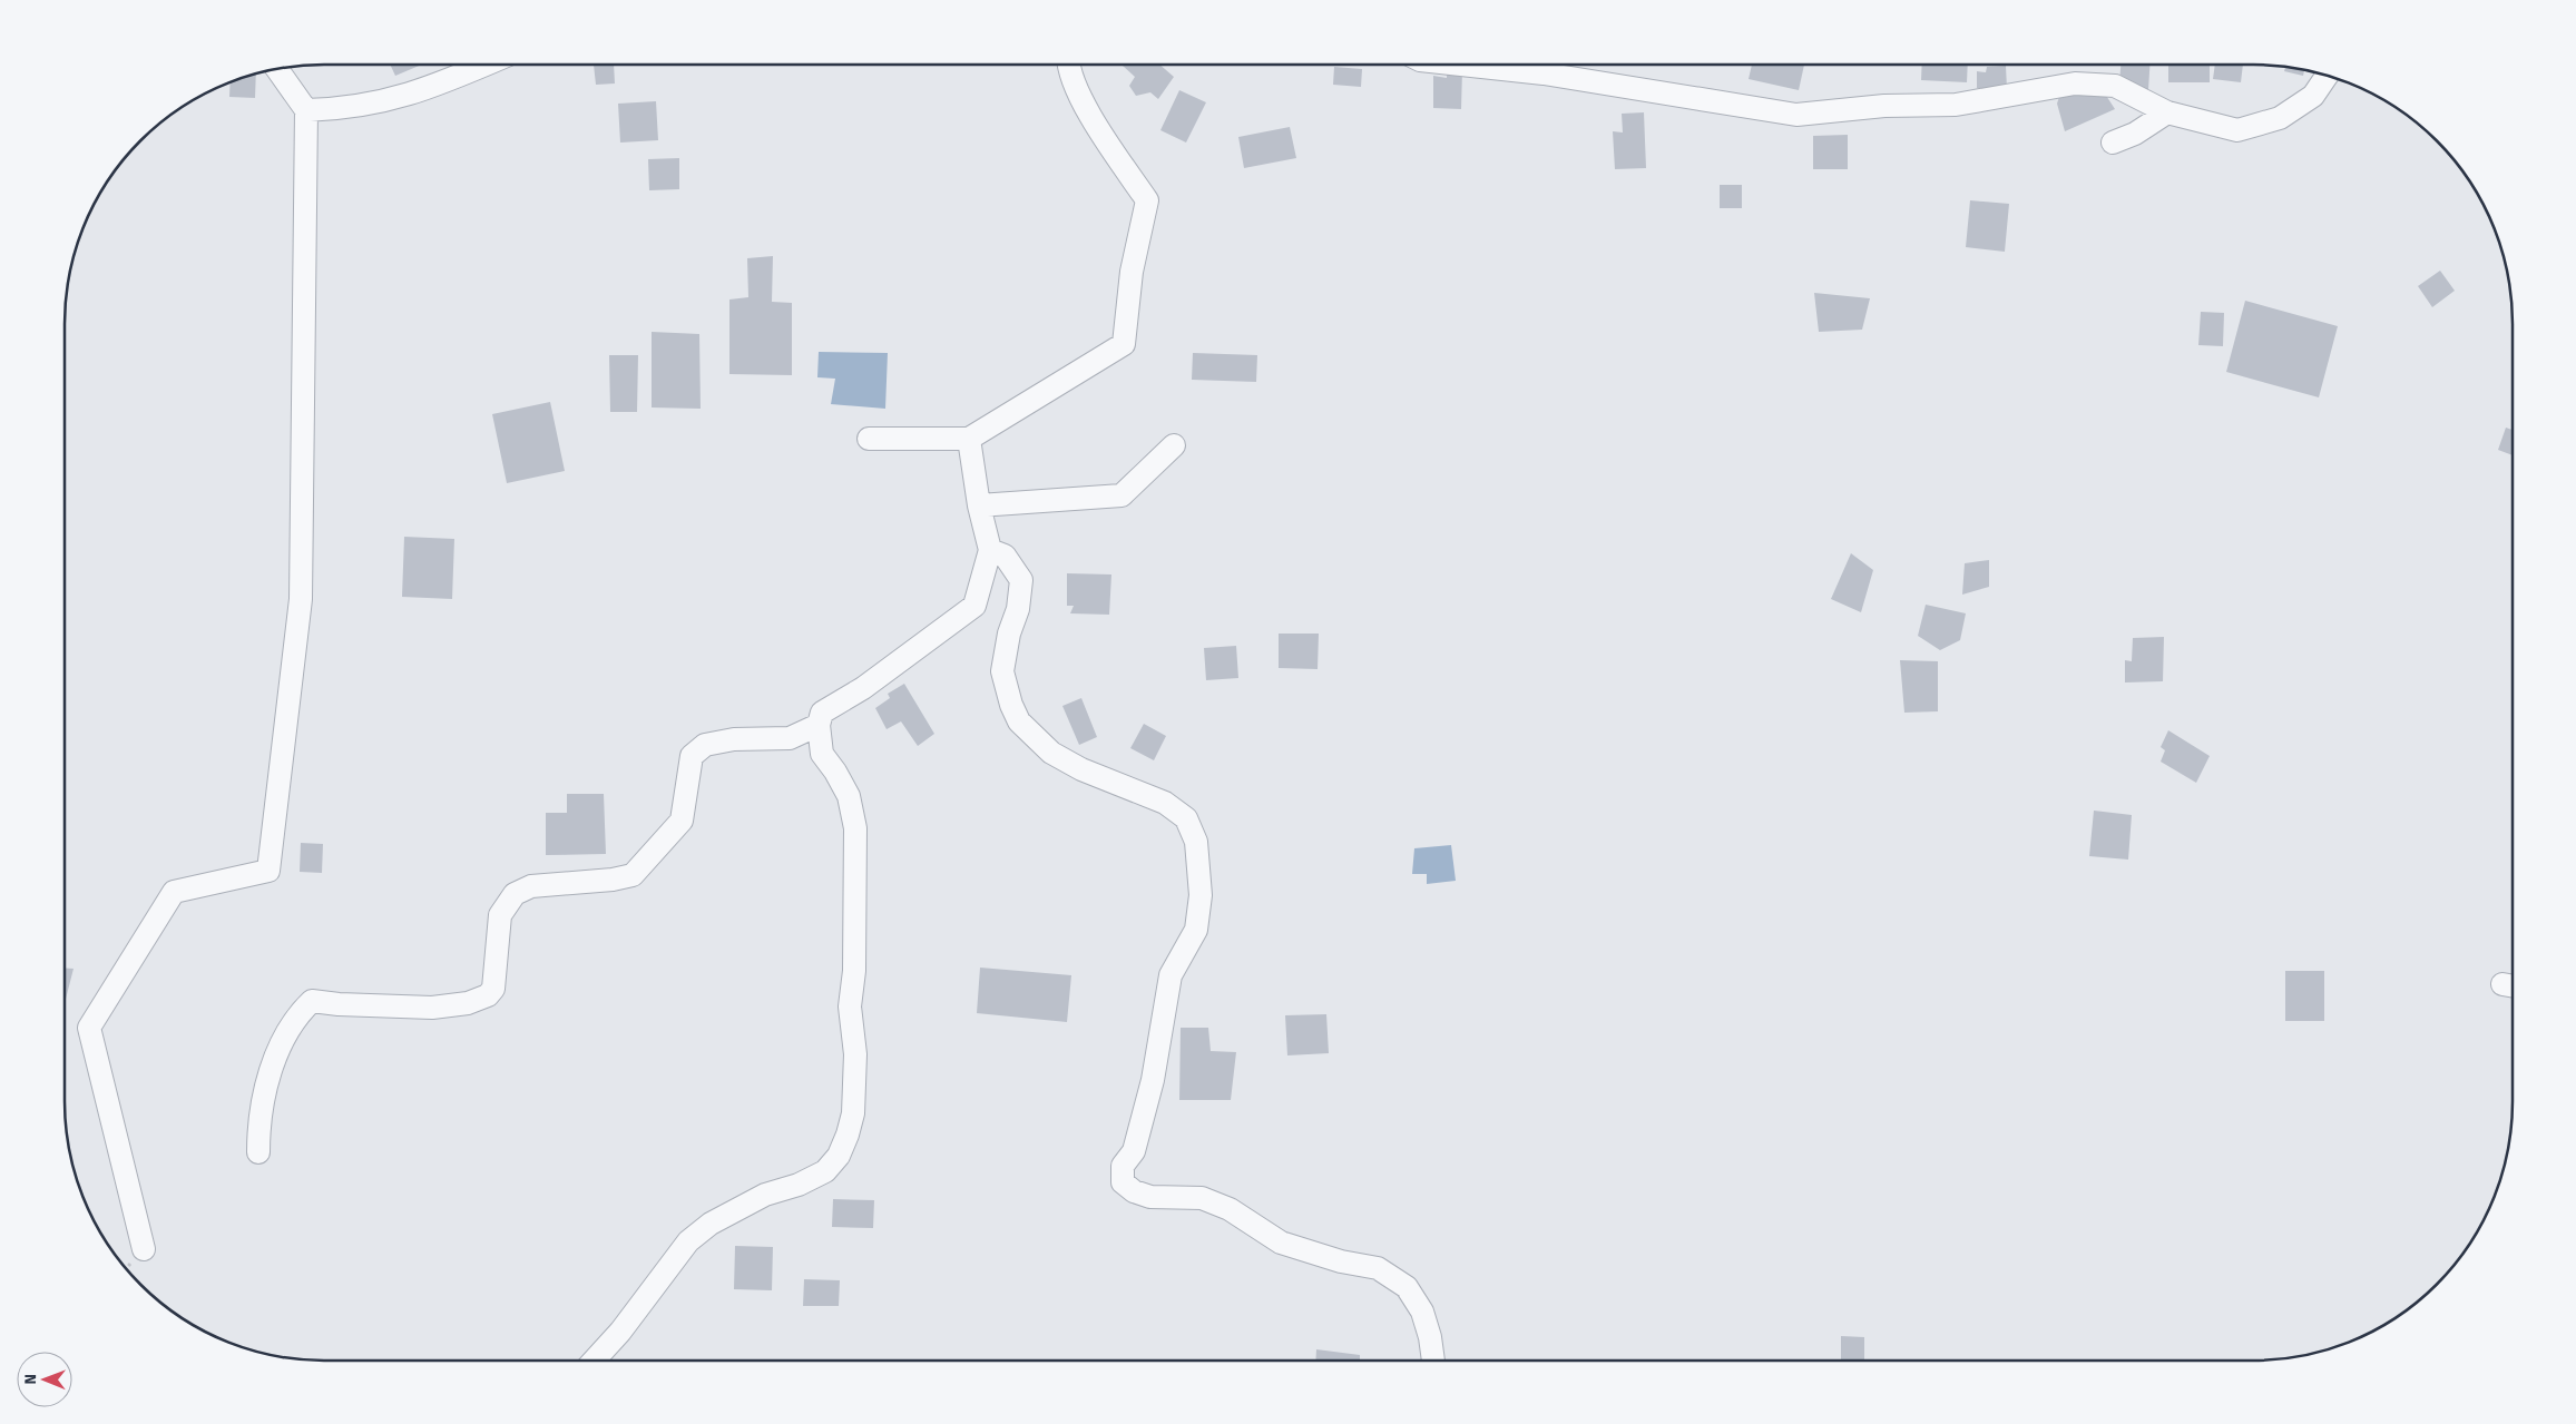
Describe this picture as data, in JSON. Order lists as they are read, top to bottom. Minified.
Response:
{"north":"left"}
